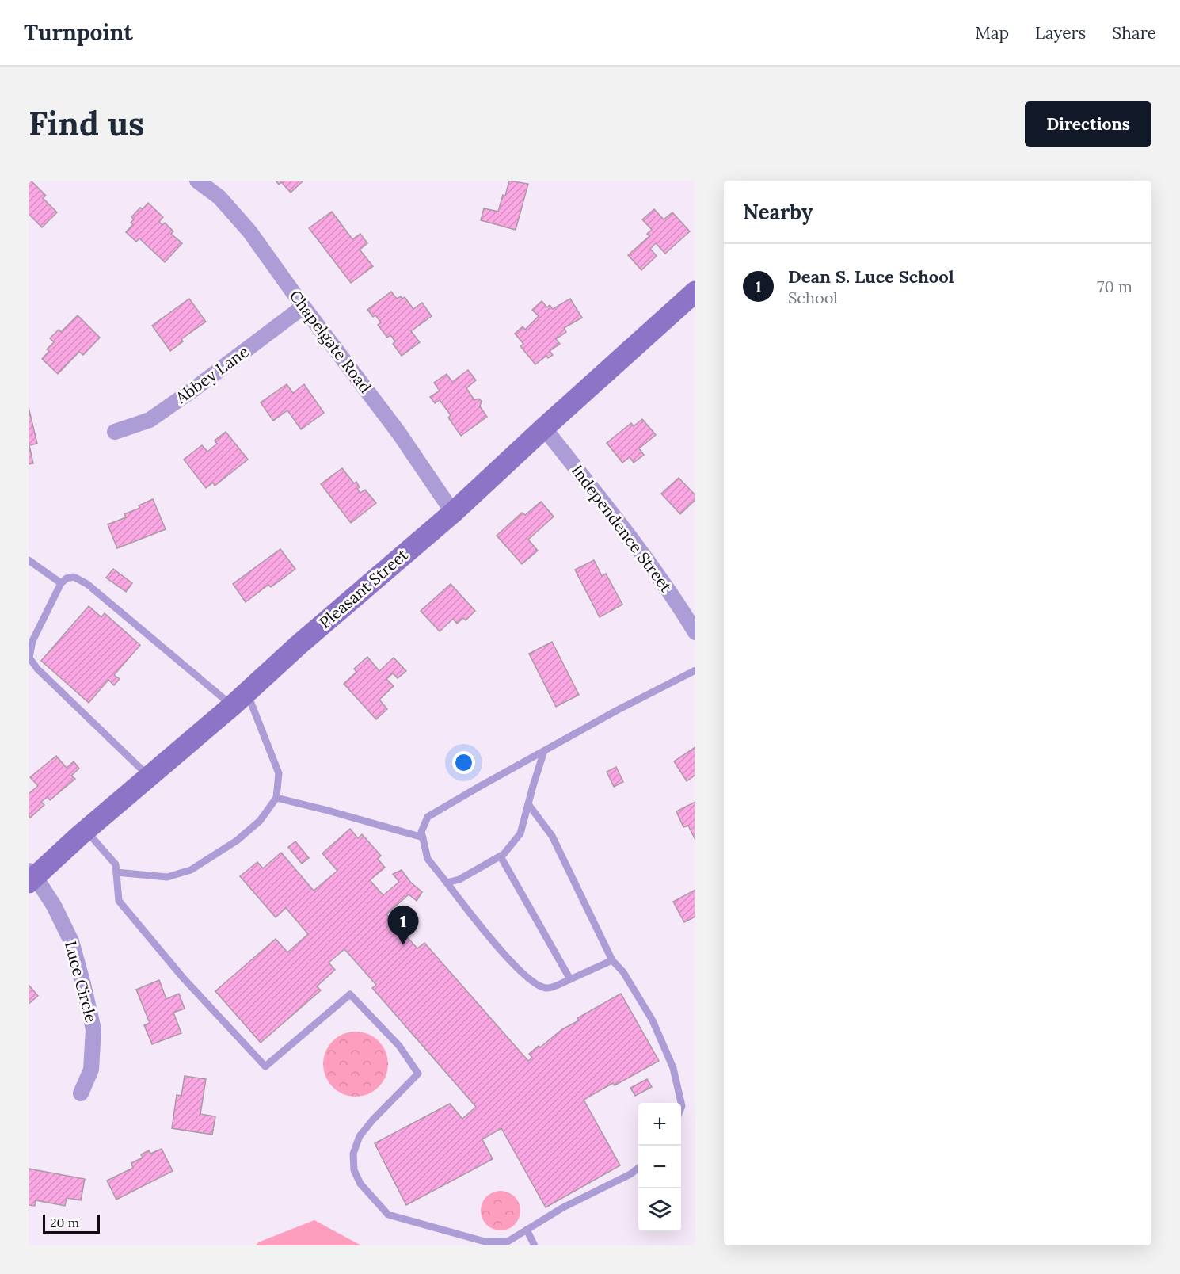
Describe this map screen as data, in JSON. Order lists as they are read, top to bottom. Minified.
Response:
{"streets":{"main road":["Pleasant Street"],"street":["Chapelgate Road","Abbey Lane","Independence Street","Luce Circle"]},"crossings":[["Chapelgate Road","Abbey Lane"],["Chapelgate Road","Pleasant Street"],["Independence Street","Pleasant Street"],["Pleasant Street","Luce Circle"]],"scale_bar":"20 m","page":{"header":"Turnpoint","nav":["Map","Layers","Share"],"buttons":"Directions","title":"Find us","heading":"Nearby","list":[{"mark":"1","name":"Dean S. Luce School","note":"School","value":"70 m"}],"pins":"1","map_buttons":["+","−"],"scale":"20 m"}}
